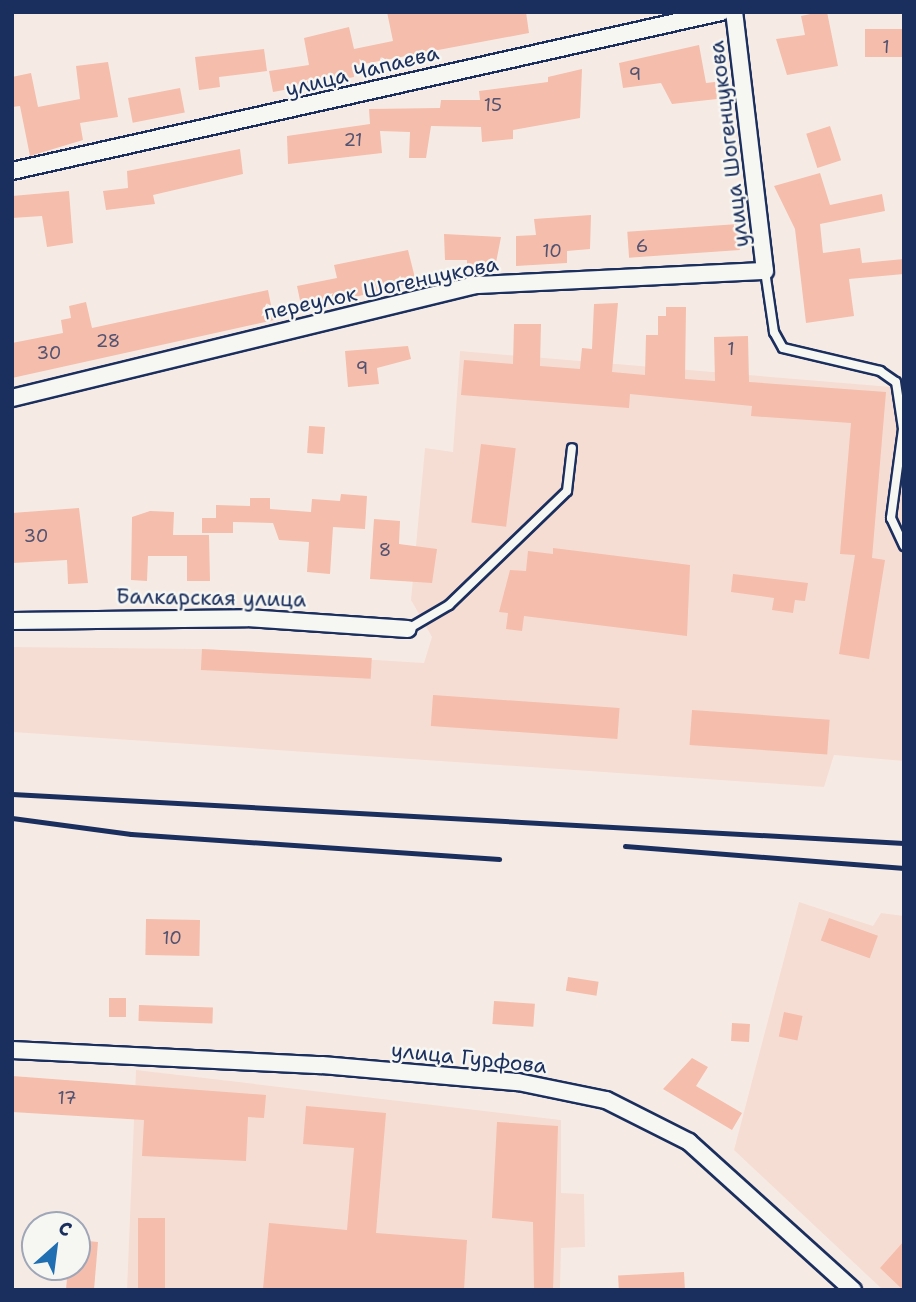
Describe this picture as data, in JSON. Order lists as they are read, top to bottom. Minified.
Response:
{"streets":{"street":["улица Чапаева","улица Шогенцукова","переулок Шогенцукова","Балкарская улица","улица Гурфова"]},"crossings":[["улица Шогенцукова","переулок Шогенцукова"]],"house_numbers":["1","9","15","21","6","10","28","1","30","9","30","8","10","17"],"north":"top right"}
